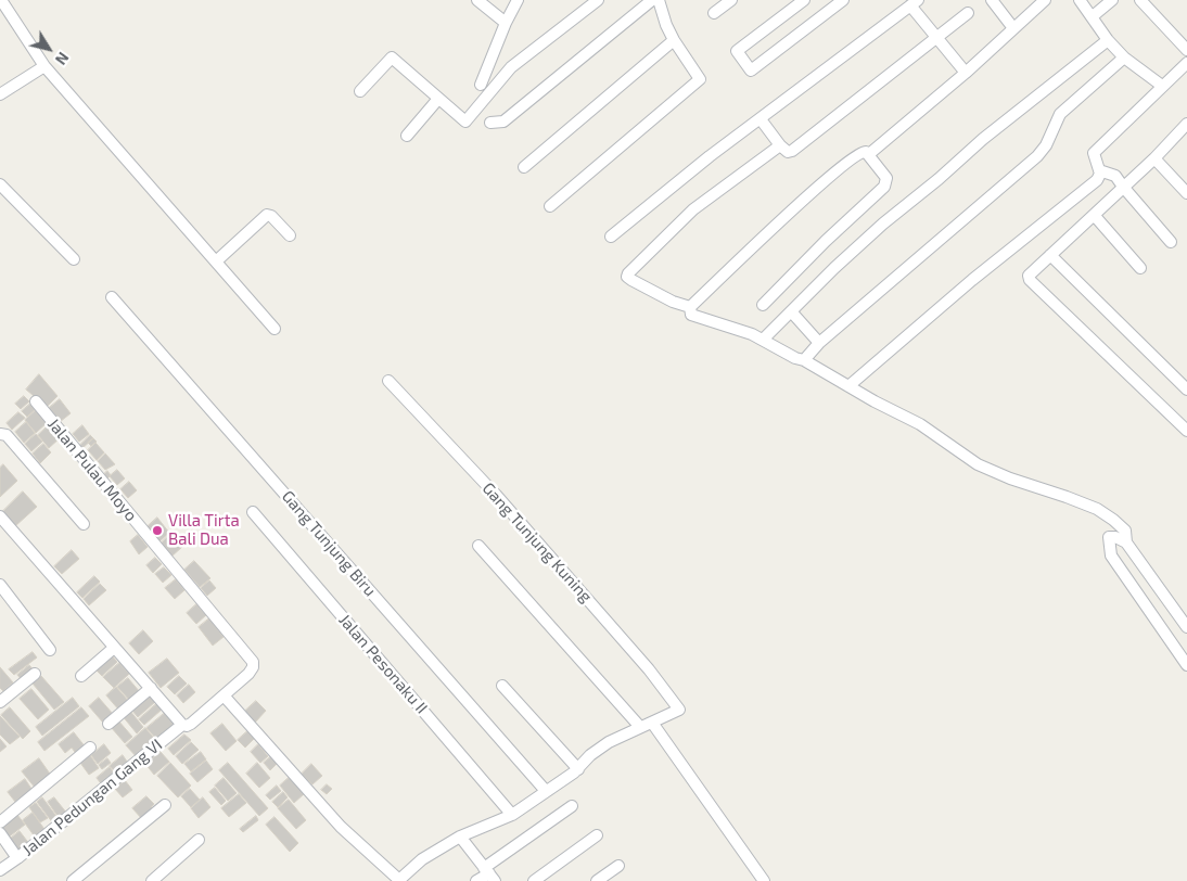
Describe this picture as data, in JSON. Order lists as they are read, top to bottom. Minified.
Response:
{"streets":{"street":["Jalan Pulau Moyo","Gang Tunjung Kuning","Gang Tunjung Biru","Jalan Pesonaku II","Jalan Pedungan Gang VI"]},"crossings":[["Jalan Pulau Moyo","Jalan Pedungan Gang VI"]],"places":["Villa Tirta Bali Dua"],"north":"bottom right"}
